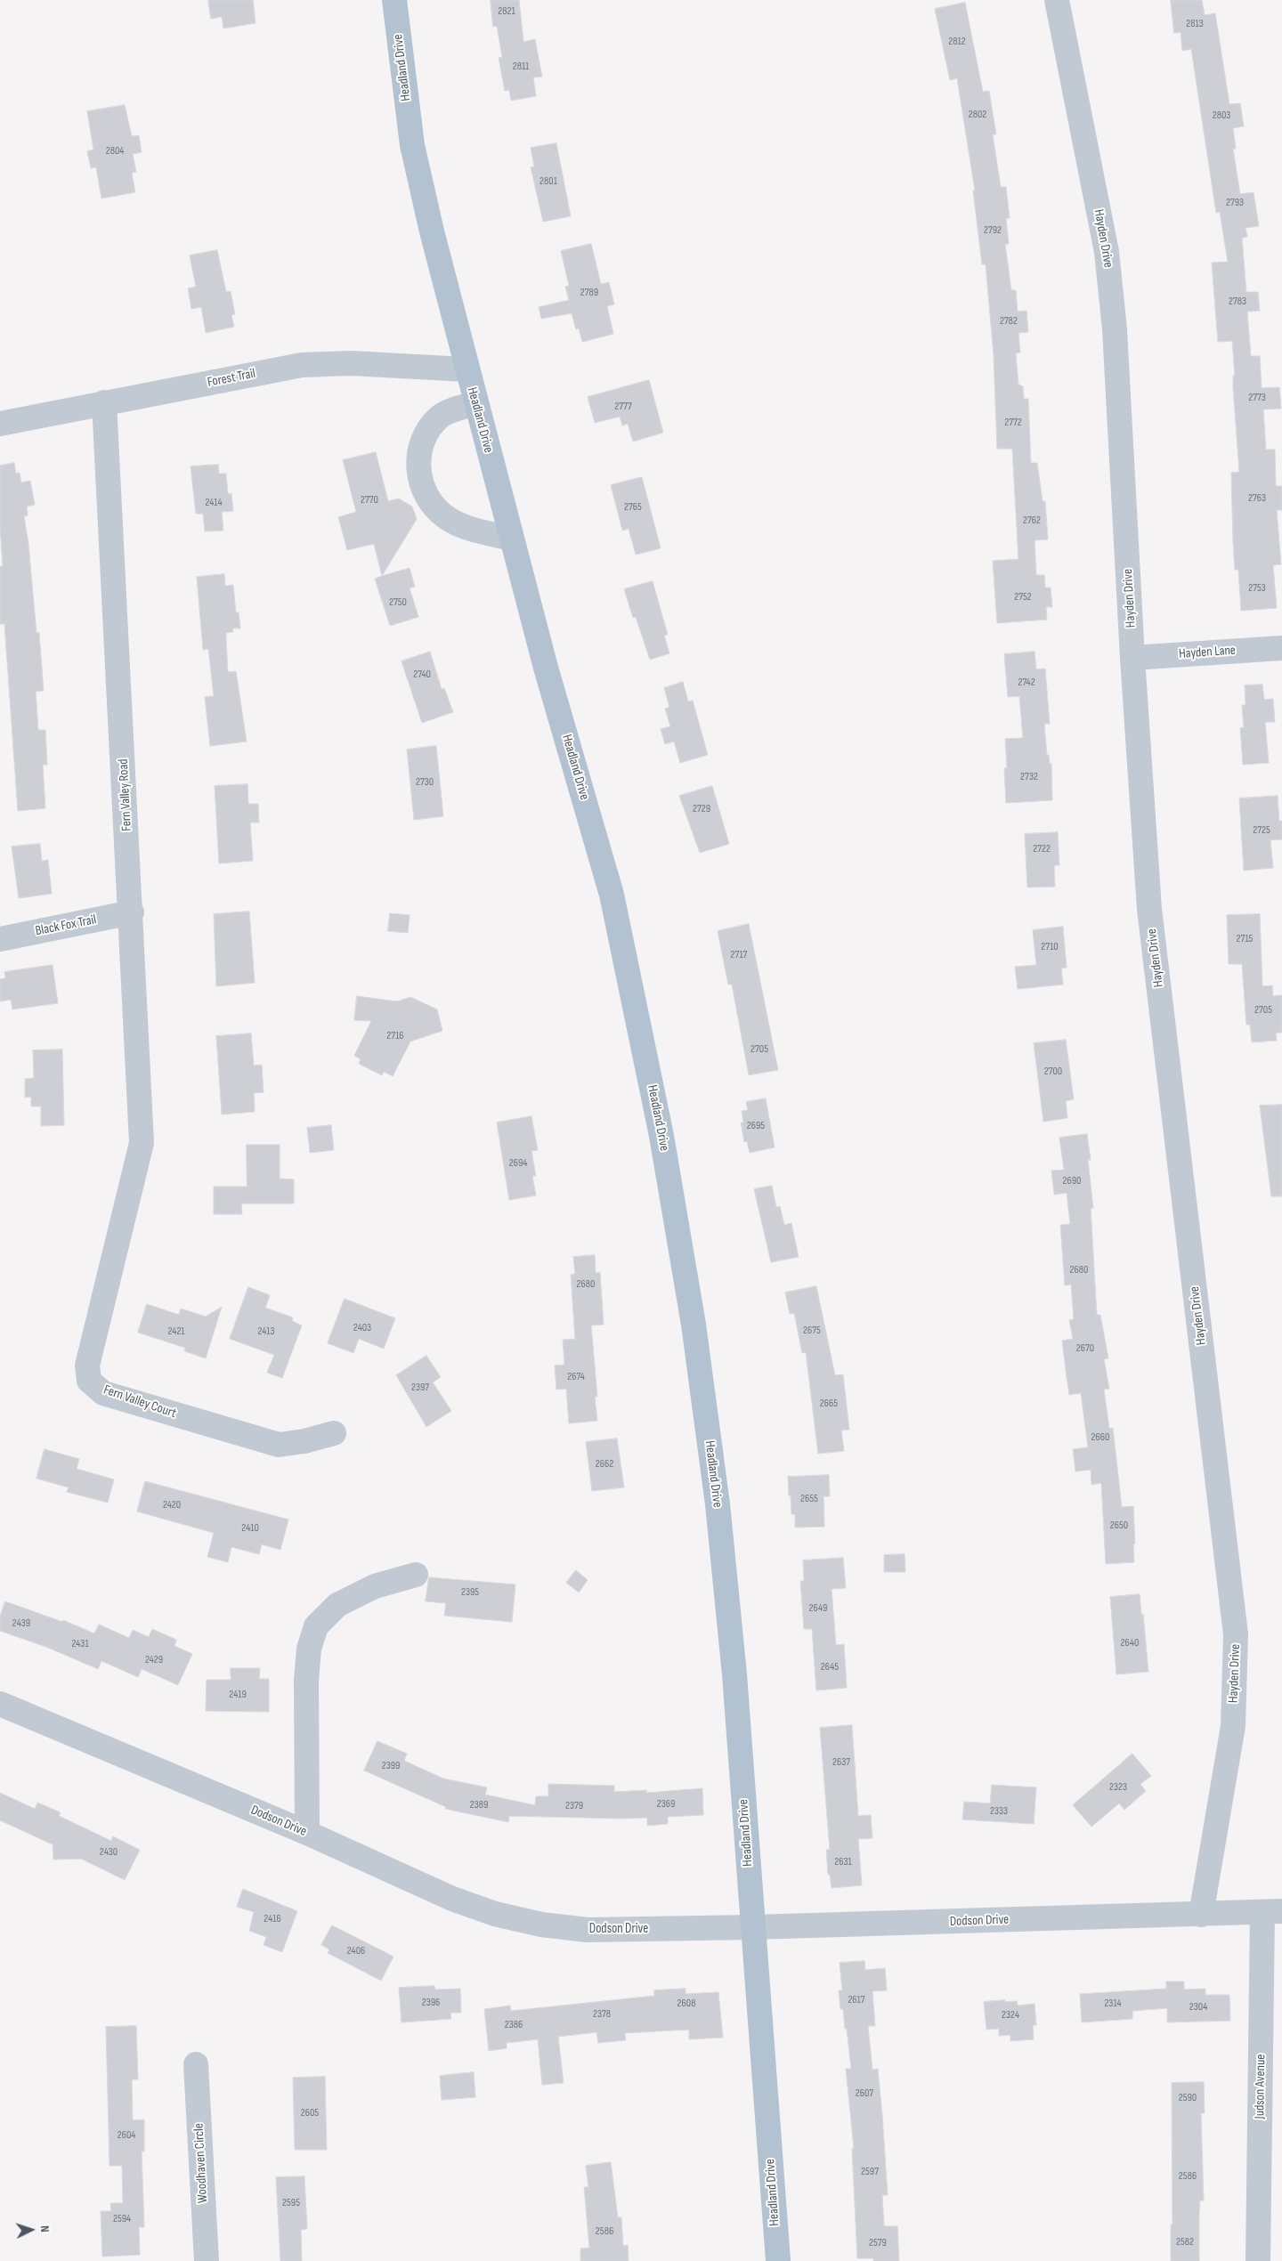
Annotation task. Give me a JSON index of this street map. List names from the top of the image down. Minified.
{"streets":{"main road":["Headland Drive"],"street":["Hayden Drive","Forest Trail","Hayden Lane","Fern Valley Road","Black Fox Trail","Fern Valley Court","Dodson Drive","Judson Avenue","Woodhaven Circle"]},"crossings":[["Headland Drive","Forest Trail"],["Headland Drive","Dodson Drive"],["Hayden Drive","Hayden Lane"],["Hayden Drive","Dodson Drive"],["Forest Trail","Fern Valley Road"],["Fern Valley Road","Black Fox Trail"],["Fern Valley Road","Fern Valley Court"],["Dodson Drive","Judson Avenue"]],"house_numbers":["2821","2813","2812","2811","2802","2803","2804","2801","2793","2792","2789","2783","2782","2773","2777","2772","2763","2770","2414","2765","2762","2753","2752","2750","2740","2742","2732","2730","2729","2725","2722","2715","2710","2717","2705","2716","2705","2700","2695","2694","2690","2680","2680","2403","2675","2421","2413","2670","2674","2397","2665","2660","2662","2655","2420","2650","2410","2395","2649","2439","2640","2431","2429","2645","2419","2637","2399","2323","2369","2389","2379","2333","2430","2631","2416","2406","2617","2396","2608","2314","2304","2378","2324","2386","2607","2590","2605","2604","2597","2586","2595","2594","2586","2582","2579"],"north":"right"}
